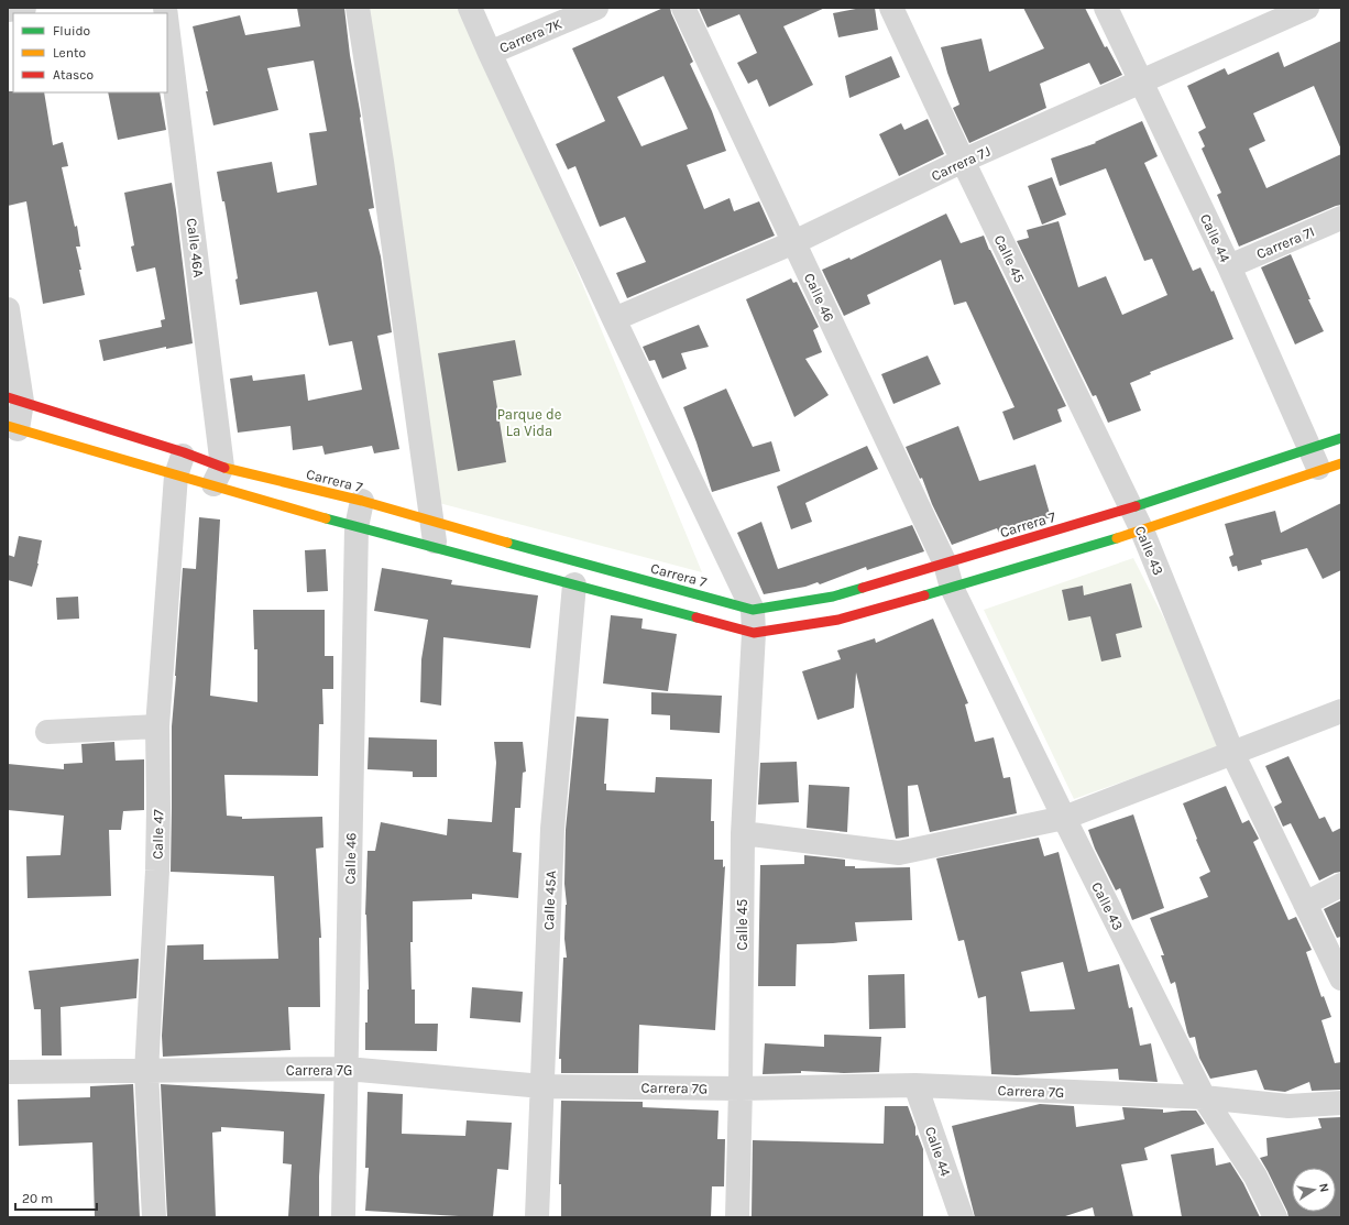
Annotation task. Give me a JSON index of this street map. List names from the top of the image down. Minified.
{"streets":{"street":["Carrera 7K","Carrera 7J","Calle 44","Carrera 7I","Calle 46A","Calle 45","Calle 46","Carrera 7","Calle 43","Calle 47","Calle 45A","Carrera 7G"]},"crossings":[["Carrera 7J","Calle 44"],["Carrera 7J","Calle 45"],["Carrera 7J","Calle 46"],["Calle 44","Carrera 7I"],["Calle 44","Carrera 7"],["Calle 44","Carrera 7G"],["Calle 46A","Carrera 7"],["Calle 45","Carrera 7"],["Calle 45","Calle 43"],["Calle 45","Carrera 7G"],["Calle 46","Carrera 7"],["Calle 46","Calle 43"],["Calle 46","Carrera 7G"],["Carrera 7","Calle 43"],["Carrera 7","Calle 47"],["Carrera 7","Calle 45A"],["Calle 43","Carrera 7G"],["Calle 47","Carrera 7G"],["Calle 45A","Carrera 7G"]],"parks":["Parque de La Vida"],"legend":["Fluido","Lento","Atasco"],"scale_bar":"20 m","north":"right"}
